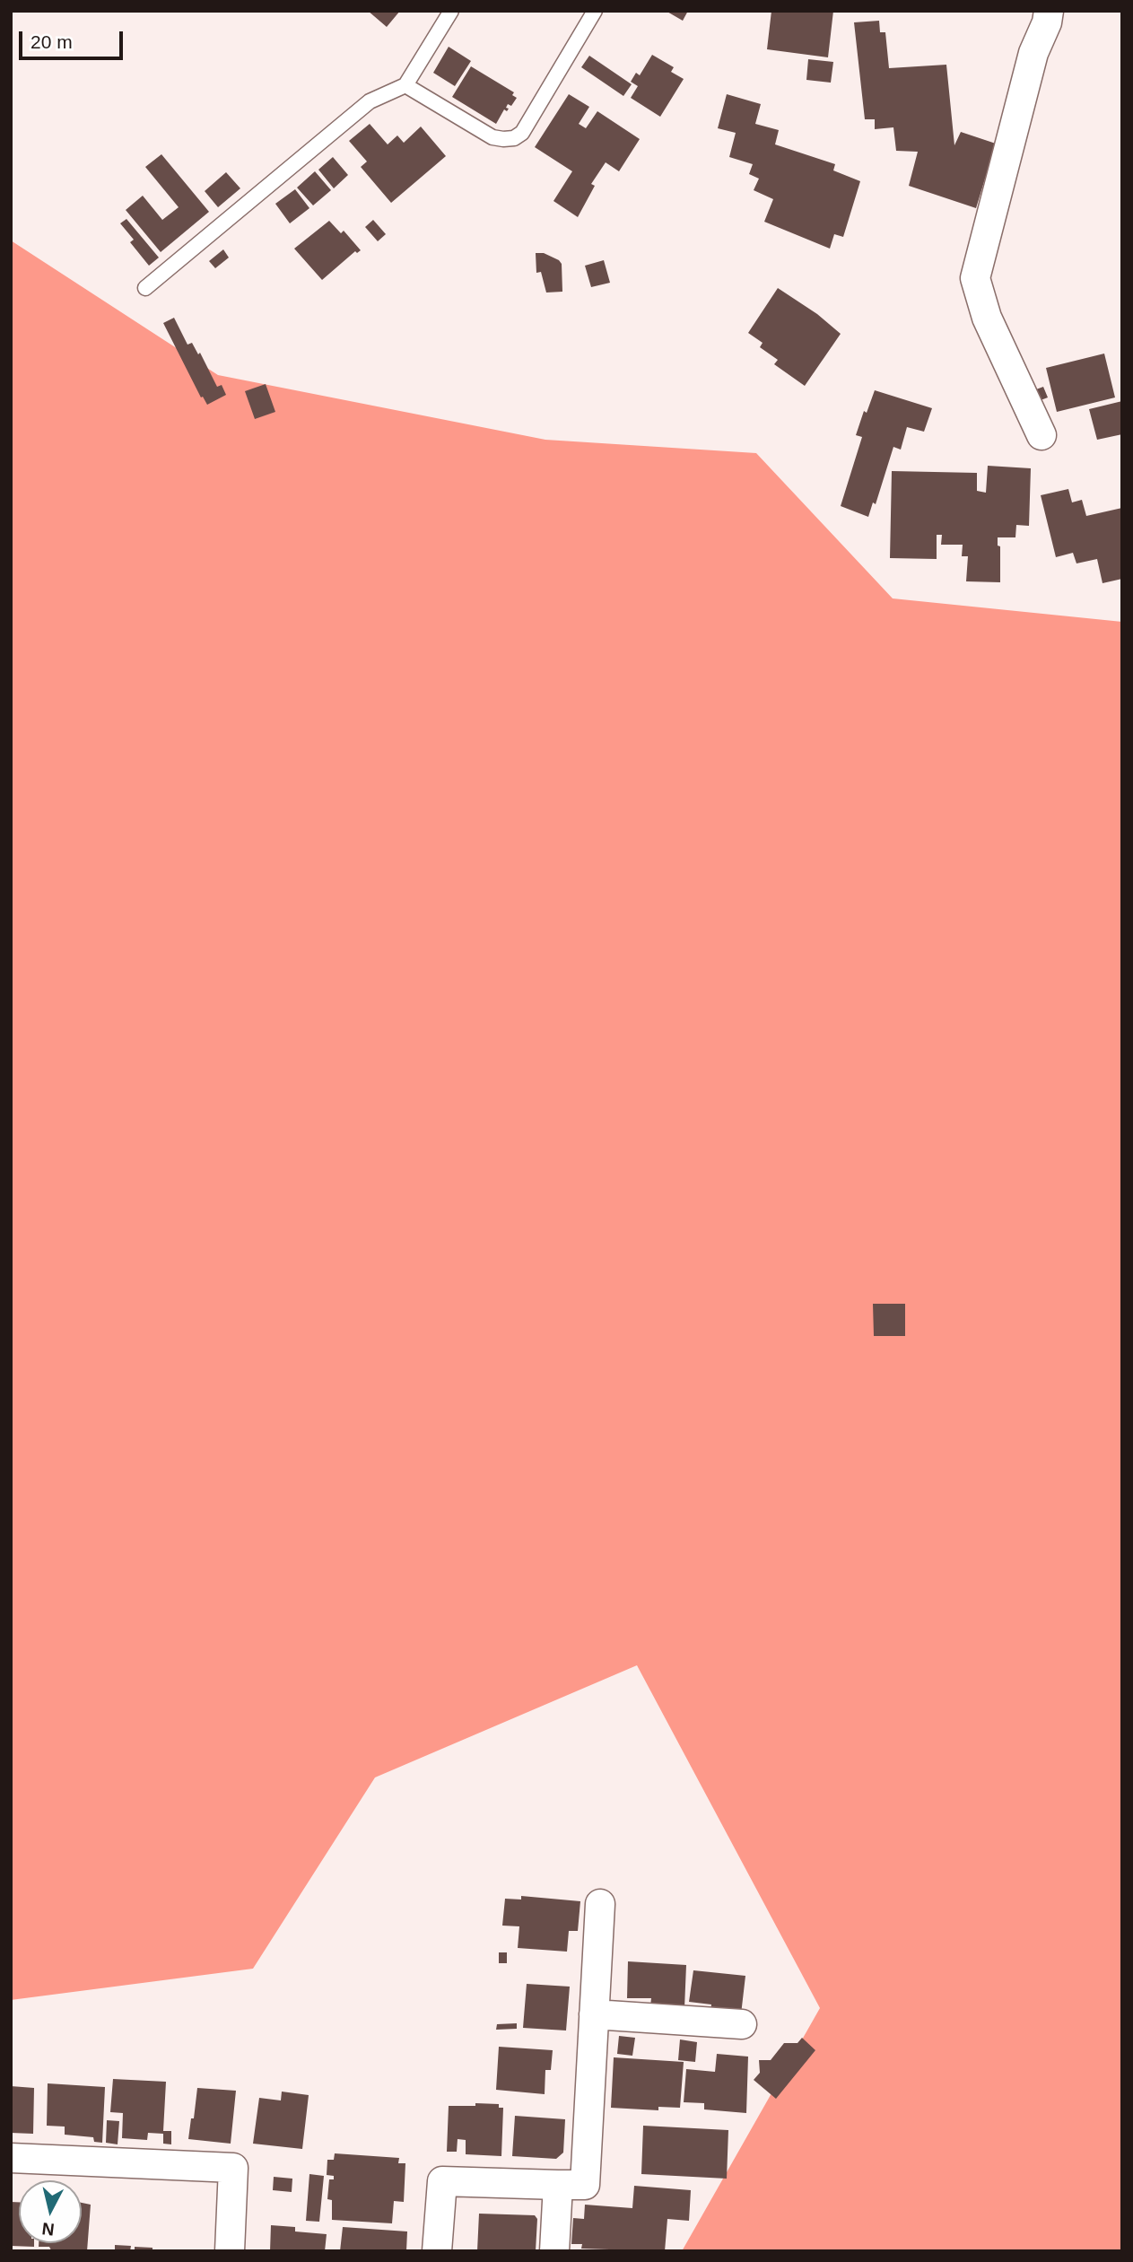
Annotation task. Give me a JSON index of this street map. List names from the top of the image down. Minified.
{"scale_bar":"20 m","north":"bottom"}
